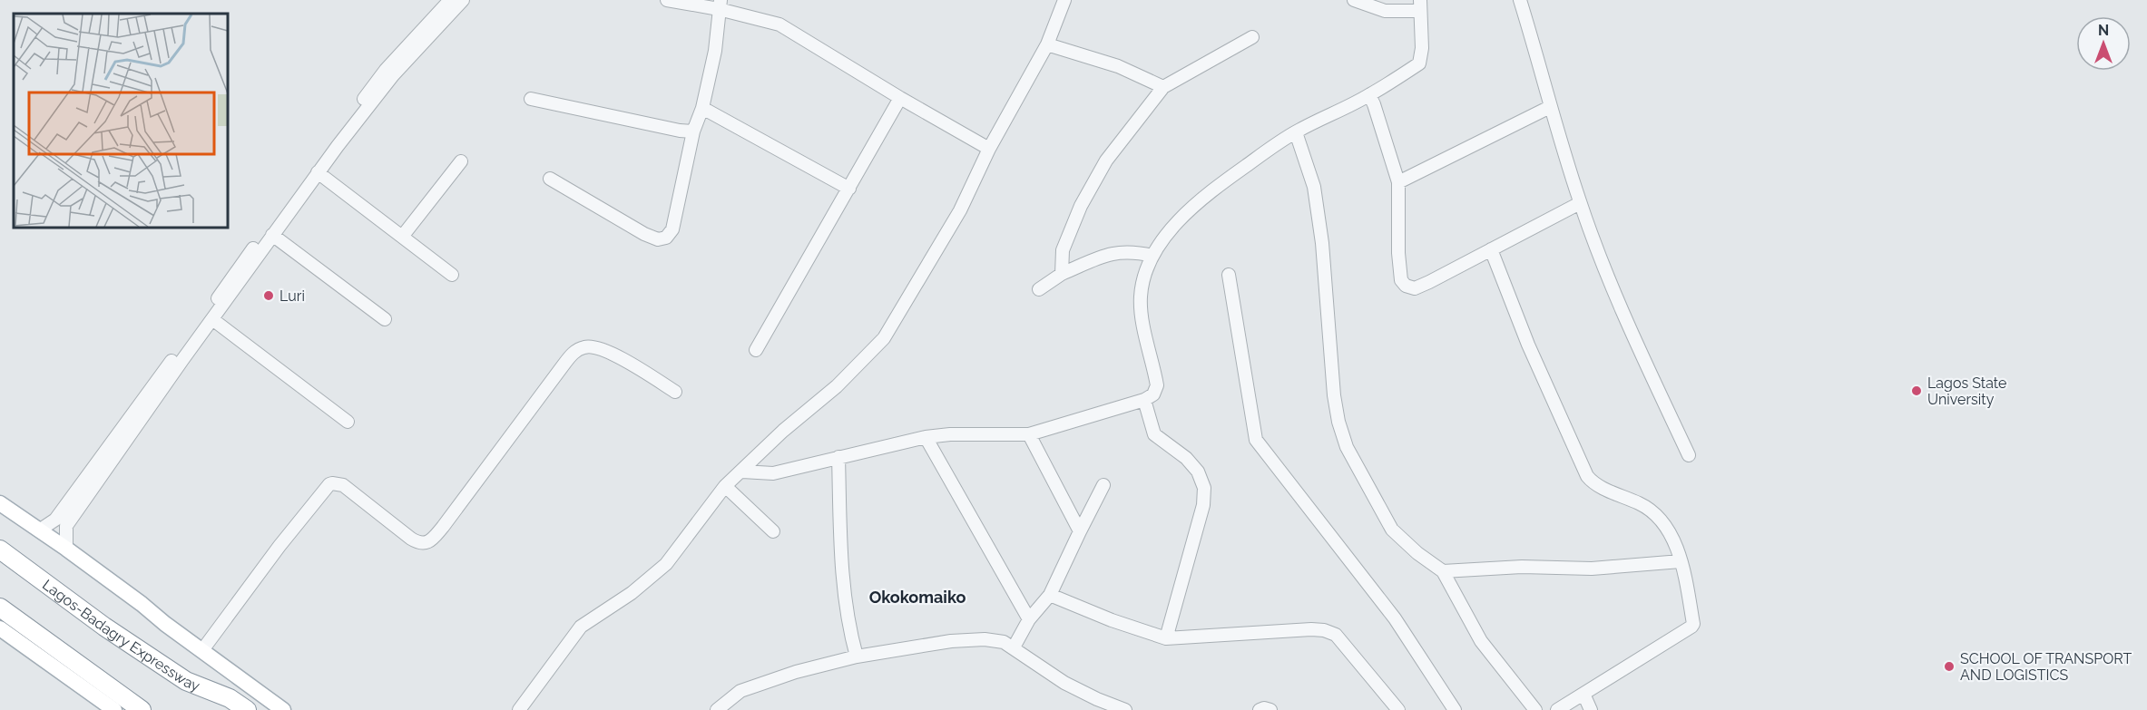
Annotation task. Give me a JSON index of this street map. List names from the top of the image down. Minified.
{"streets":{"highway":["Lagos-Badagry Expressway"]},"districts":["Okokomaiko"],"places":["Luri","Lagos State University","SCHOOL OF TRANSPORT AND LOGISTICS"],"north":"top"}
